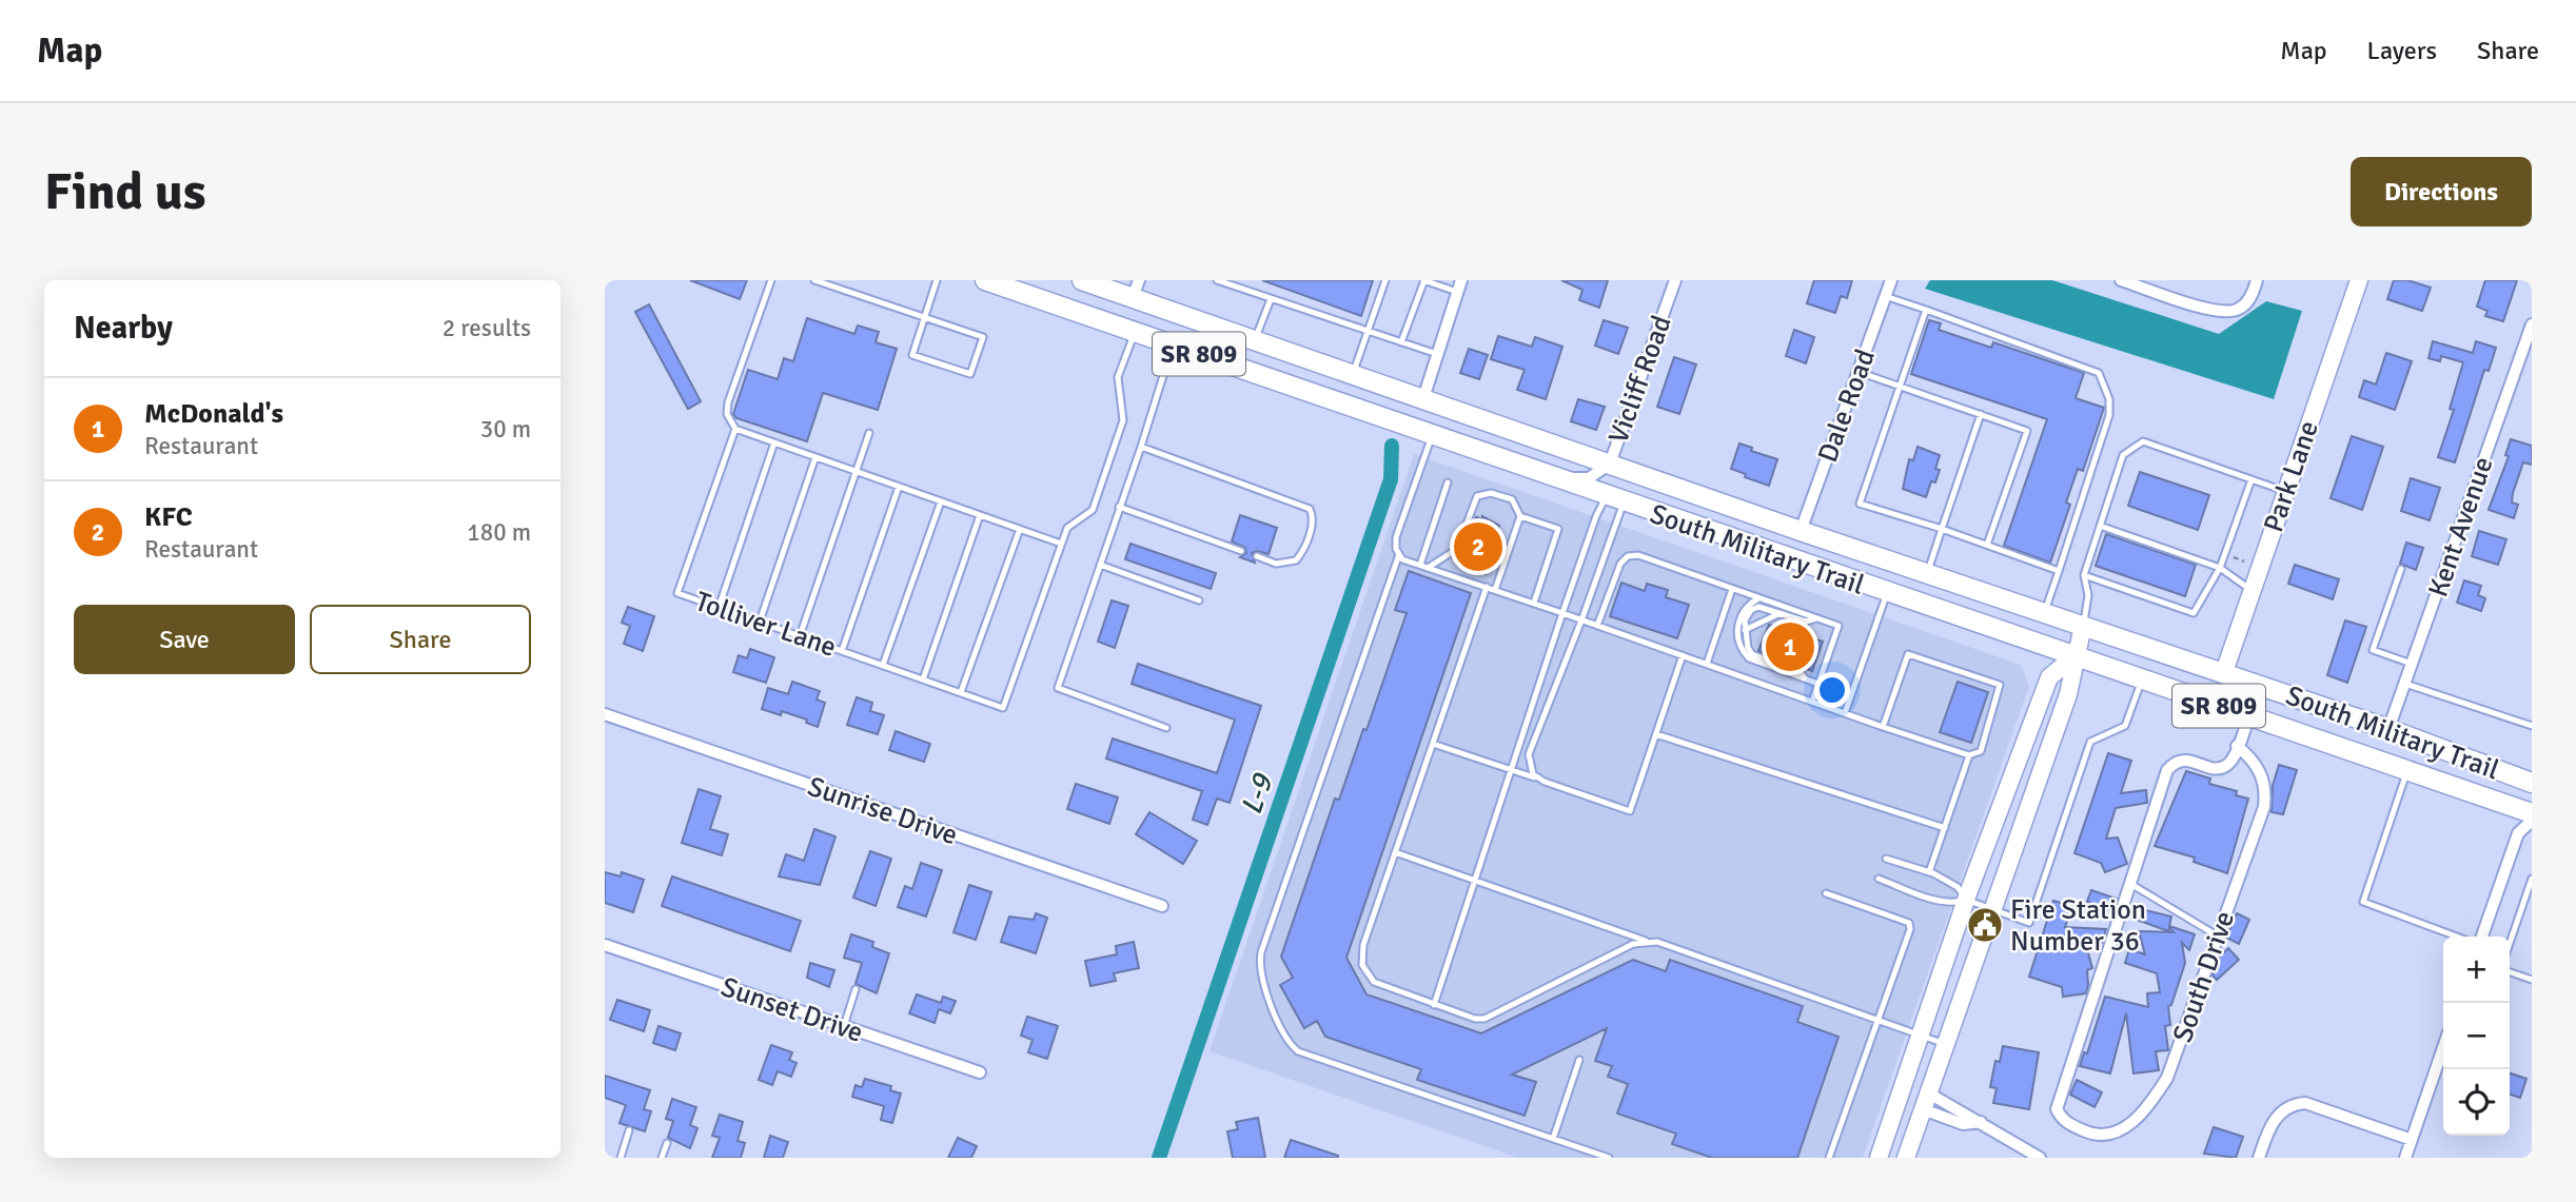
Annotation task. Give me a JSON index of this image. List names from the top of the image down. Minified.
{"streets":{"main road":["SR 809","South Military Trail"],"street":["Vicliff Road","Dale Road","Park Lane","Kent Avenue","Sunrise Drive","South Drive","Sunset Drive"],"lane":["Tolliver Lane"]},"crossings":[["Vicliff Road","South Military Trail"],["Dale Road","South Military Trail"],["Park Lane","South Military Trail"],["Kent Avenue","South Military Trail"]],"water":["L-9"],"places":{"public building":["Fire Station Number 36"]},"page":{"header":"Map","nav":["Map","Layers","Share"],"buttons":["Directions",["Save","Share"]],"title":"Find us","heading":["Nearby","2 results"],"list":[{"mark":"1","name":"McDonald's","note":"Restaurant","value":"30 m"},{"mark":"2","name":"KFC","note":"Restaurant","value":"180 m"}],"pins":["2","1"],"map_buttons":["+","−"]}}
